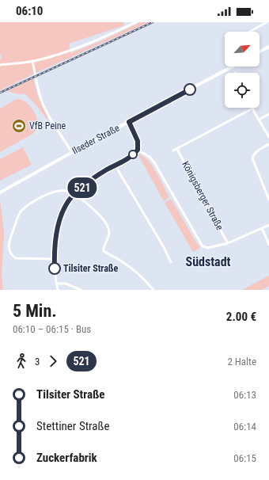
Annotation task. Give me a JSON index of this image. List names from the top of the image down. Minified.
{"streets":{"street":["Ilseder Straße","Königsberger Straße"]},"districts":["Südstadt"],"places":{"sports":["VfB Peine"],"other":["Tilsiter Straße"]},"lines":["bus line 521"],"north":"top right","page":{"status":"06:10","on_map":"521","heading":["5 Min.","06:10 – 06:15 · Bus","2.00 €"],"legs":["3","521","2 Halte"],"list":[{"name":"Tilsiter Straße","value":"06:13"},{"name":"Stettiner Straße","value":"06:14"},{"name":"Zuckerfabrik","value":"06:15"}]}}
